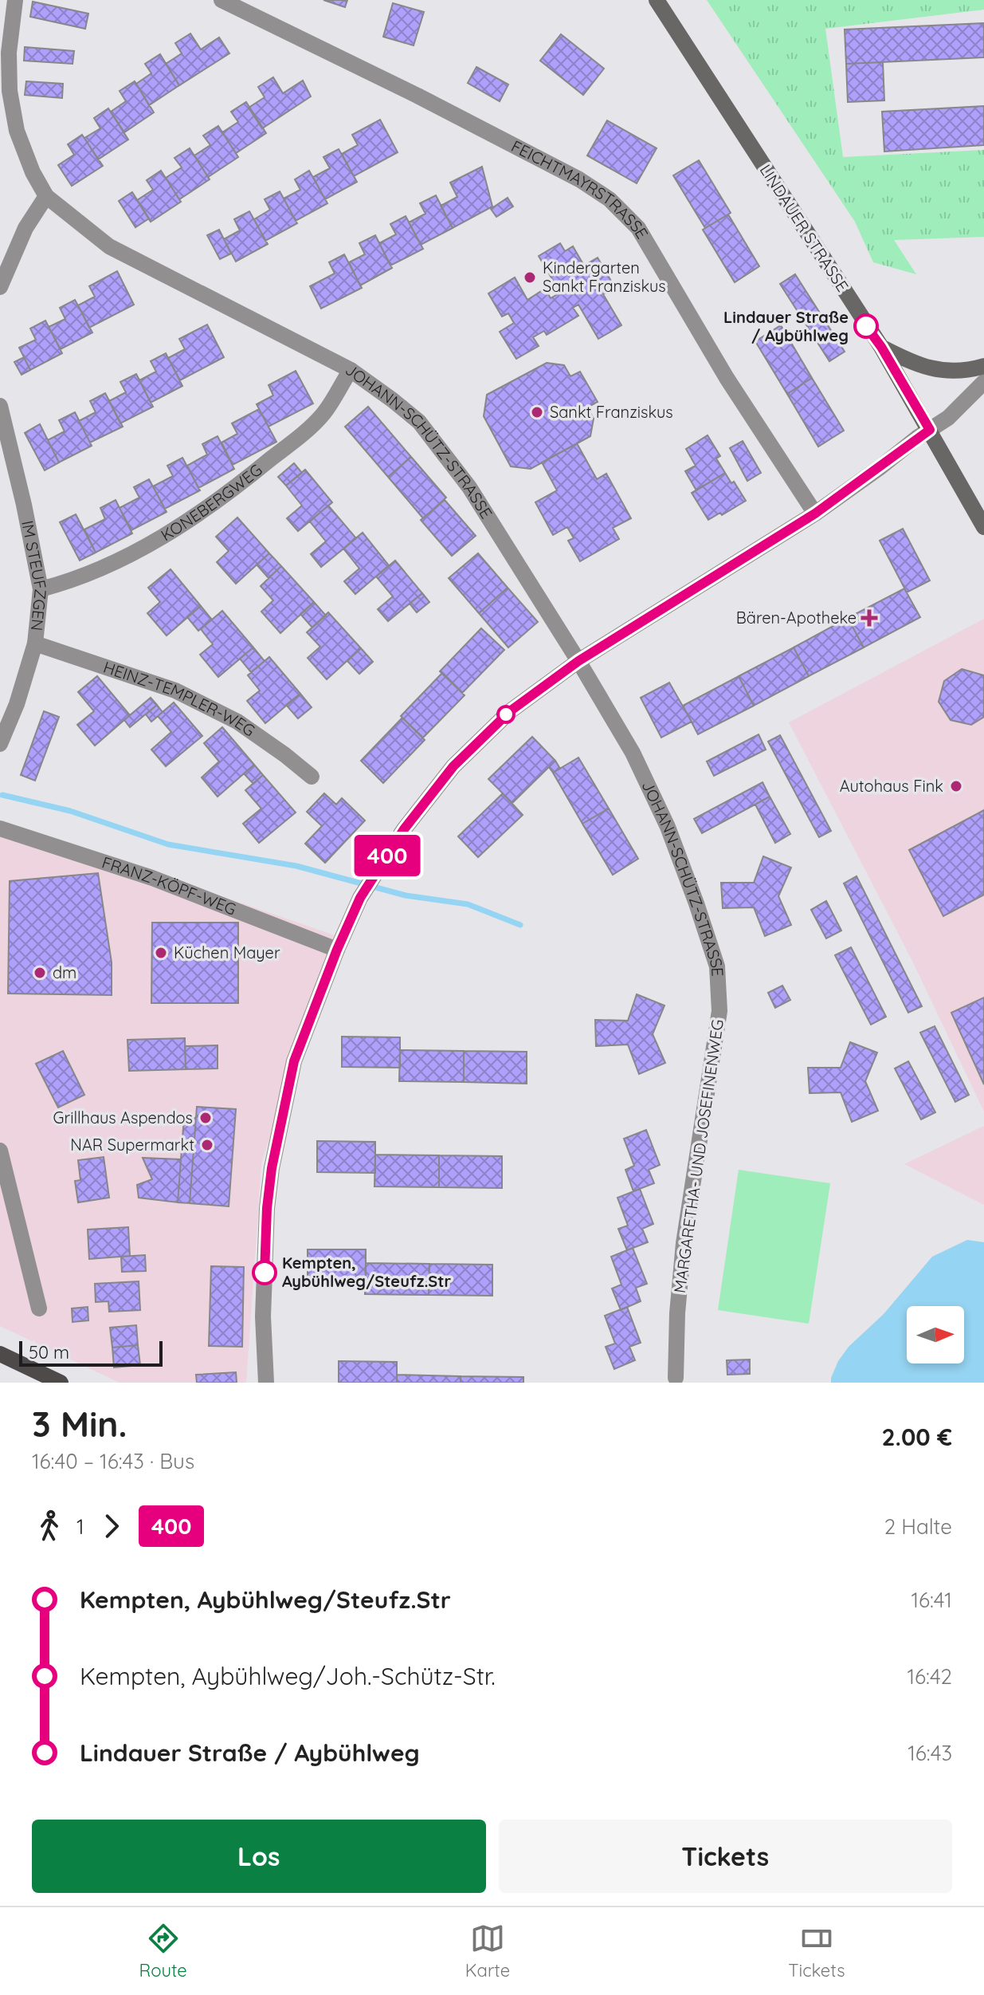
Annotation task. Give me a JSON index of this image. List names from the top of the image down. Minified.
{"streets":{"main road":["LINDAUER STRASSE"],"street":["FEICHTMAYRSTRASSE","JOHANN-SCHÜTZ-STRASSE","KONEBERGWEG","IM STEUFZGEN","HEINZ-TEMPLER-WEG","FRANZ-KÖPF-WEG","MARGARETHA- UND JOSEFINENWEG"]},"crossings":[["JOHANN-SCHÜTZ-STRASSE","KONEBERGWEG"],["JOHANN-SCHÜTZ-STRASSE","MARGARETHA- UND JOSEFINENWEG"],["KONEBERGWEG","IM STEUFZGEN"],["IM STEUFZGEN","HEINZ-TEMPLER-WEG"]],"places":{"other":["Kindergarten Sankt Franziskus","Lindauer Straße / Aybühlweg","Sankt Franziskus","Autohaus Fink","Küchen Mayer","dm","Grillhaus Aspendos","NAR Supermarkt","Kempten, Aybühlweg/Steufz.Str"],"health":["Bären-Apotheke"]},"lines":["bus line 400"],"scale_bar":"50 m","north":"right","page":{"on_map":"400","scale":"50 m","heading":["3 Min.","16:40 – 16:43 · Bus","2.00 €"],"legs":["1","400","2 Halte"],"list":[{"name":"Kempten, Aybühlweg/Steufz.Str","value":"16:41"},{"name":"Kempten, Aybühlweg/Joh.-Schütz-Str.","value":"16:42"},{"name":"Lindauer Straße / Aybühlweg","value":"16:43"}],"buttons":["Los","Tickets"],"tabs":["Route","Karte","Tickets"]}}
